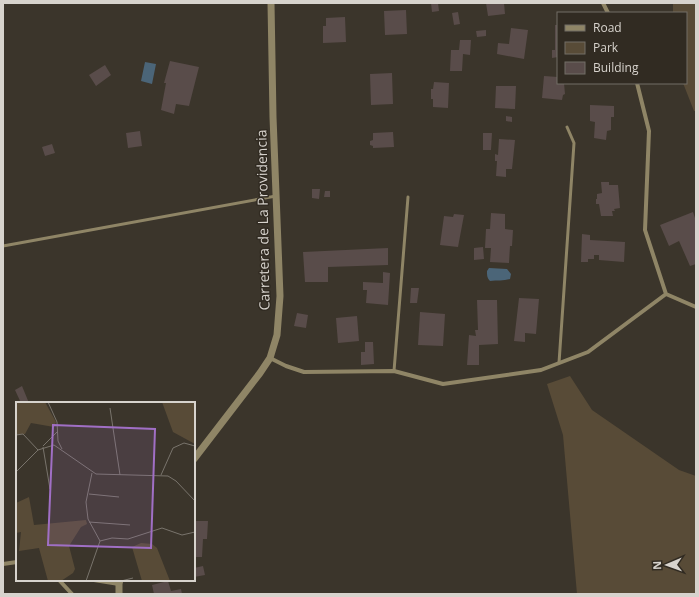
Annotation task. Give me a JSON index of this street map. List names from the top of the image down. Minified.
{"streets":{"street":["Carretera de La Providencia"]},"legend":["Road","Park","Building"],"north":"left"}
